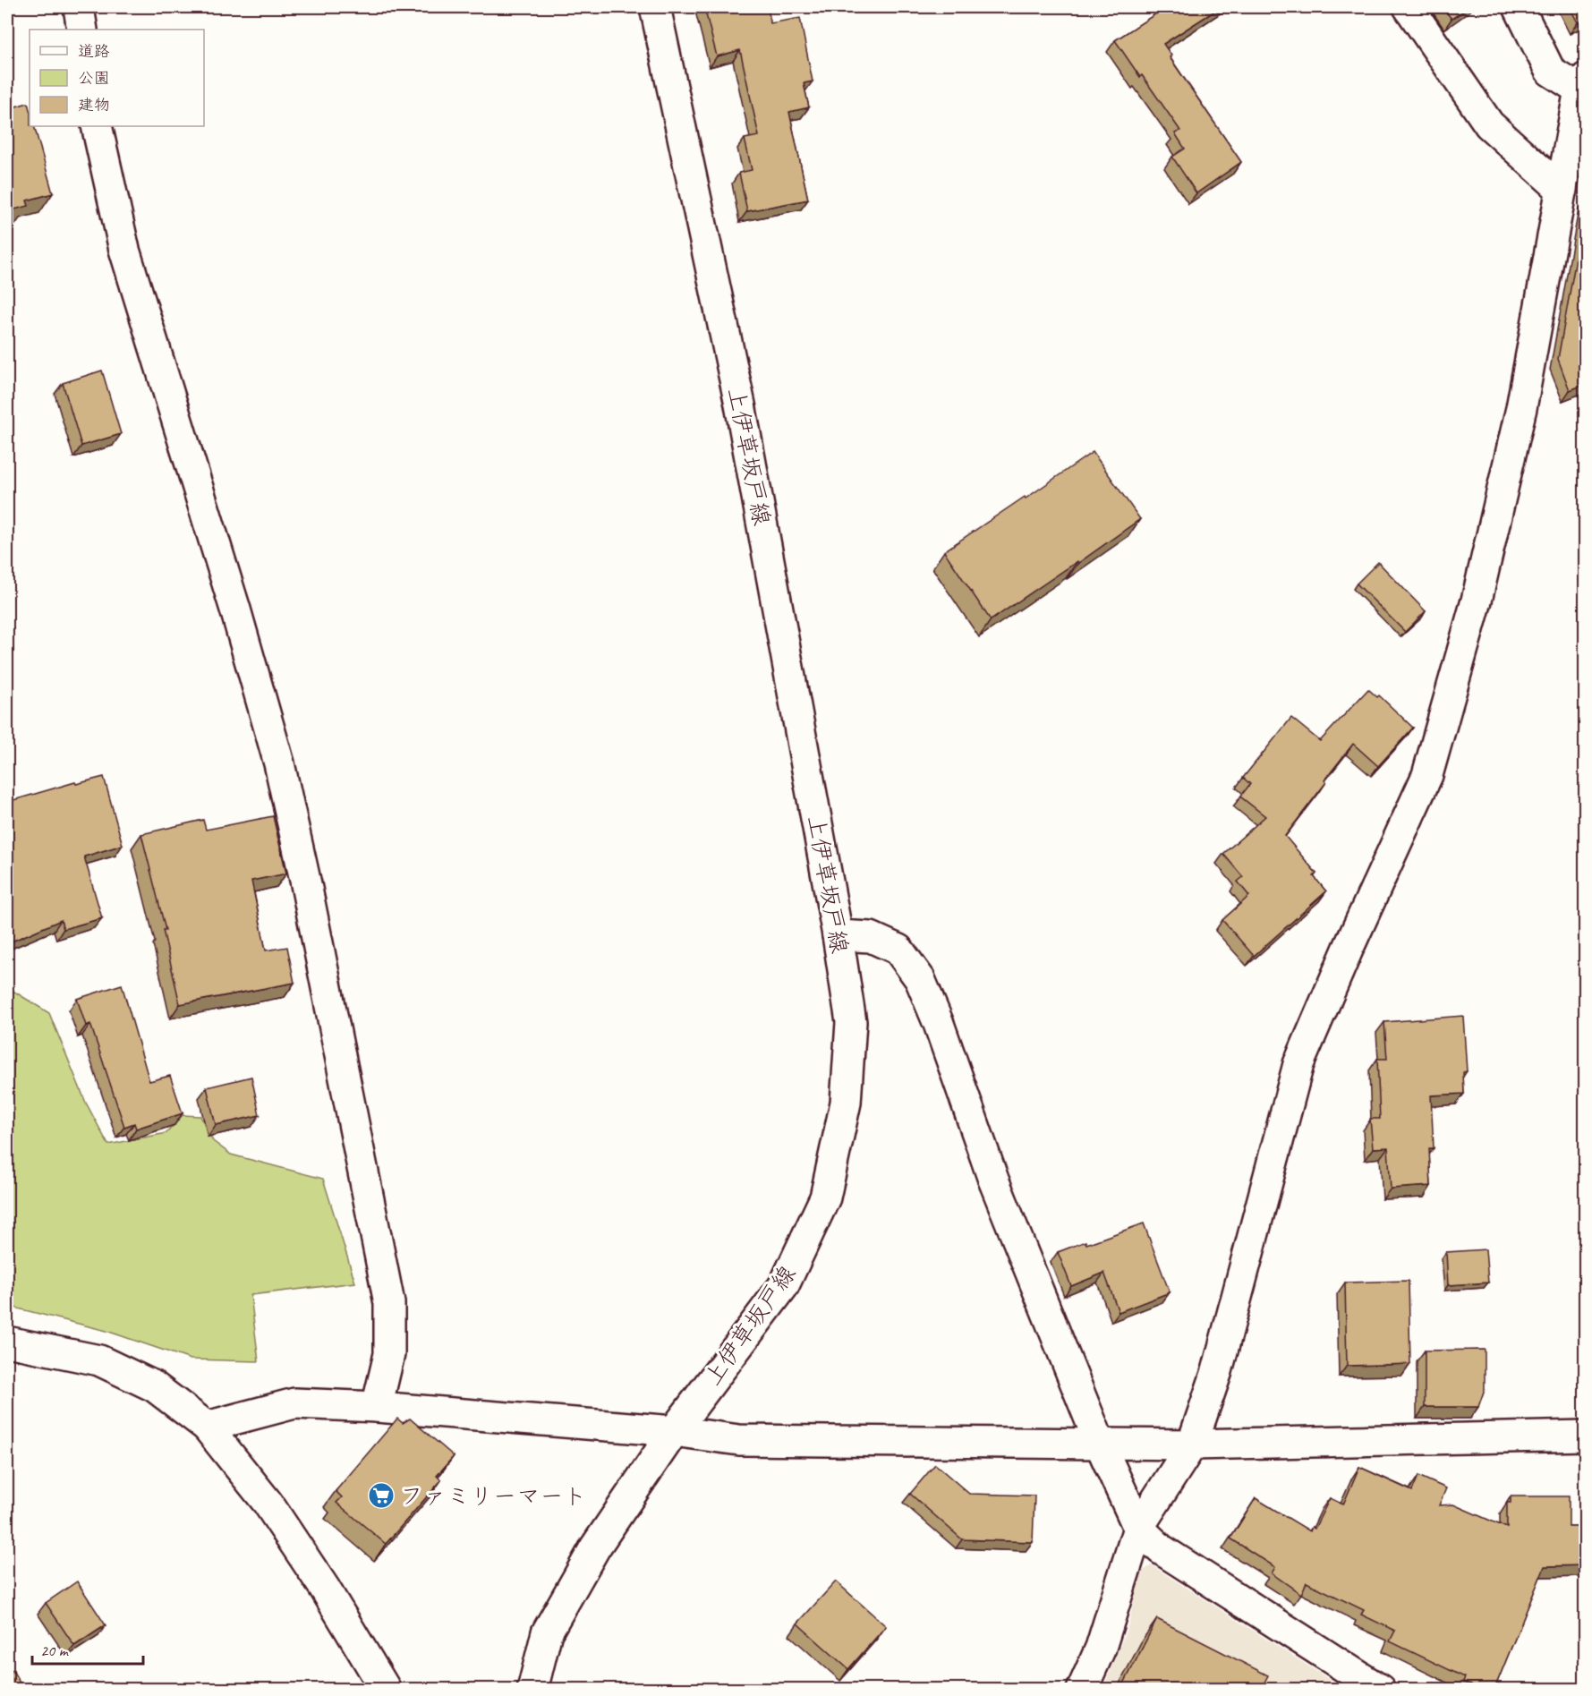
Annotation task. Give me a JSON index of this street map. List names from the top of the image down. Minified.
{"streets":{"street":["上伊草坂戸線"]},"places":{"supermarket":["ファミリーマート"]},"legend":["道路","公園","建物"],"scale_bar":"20 m"}
